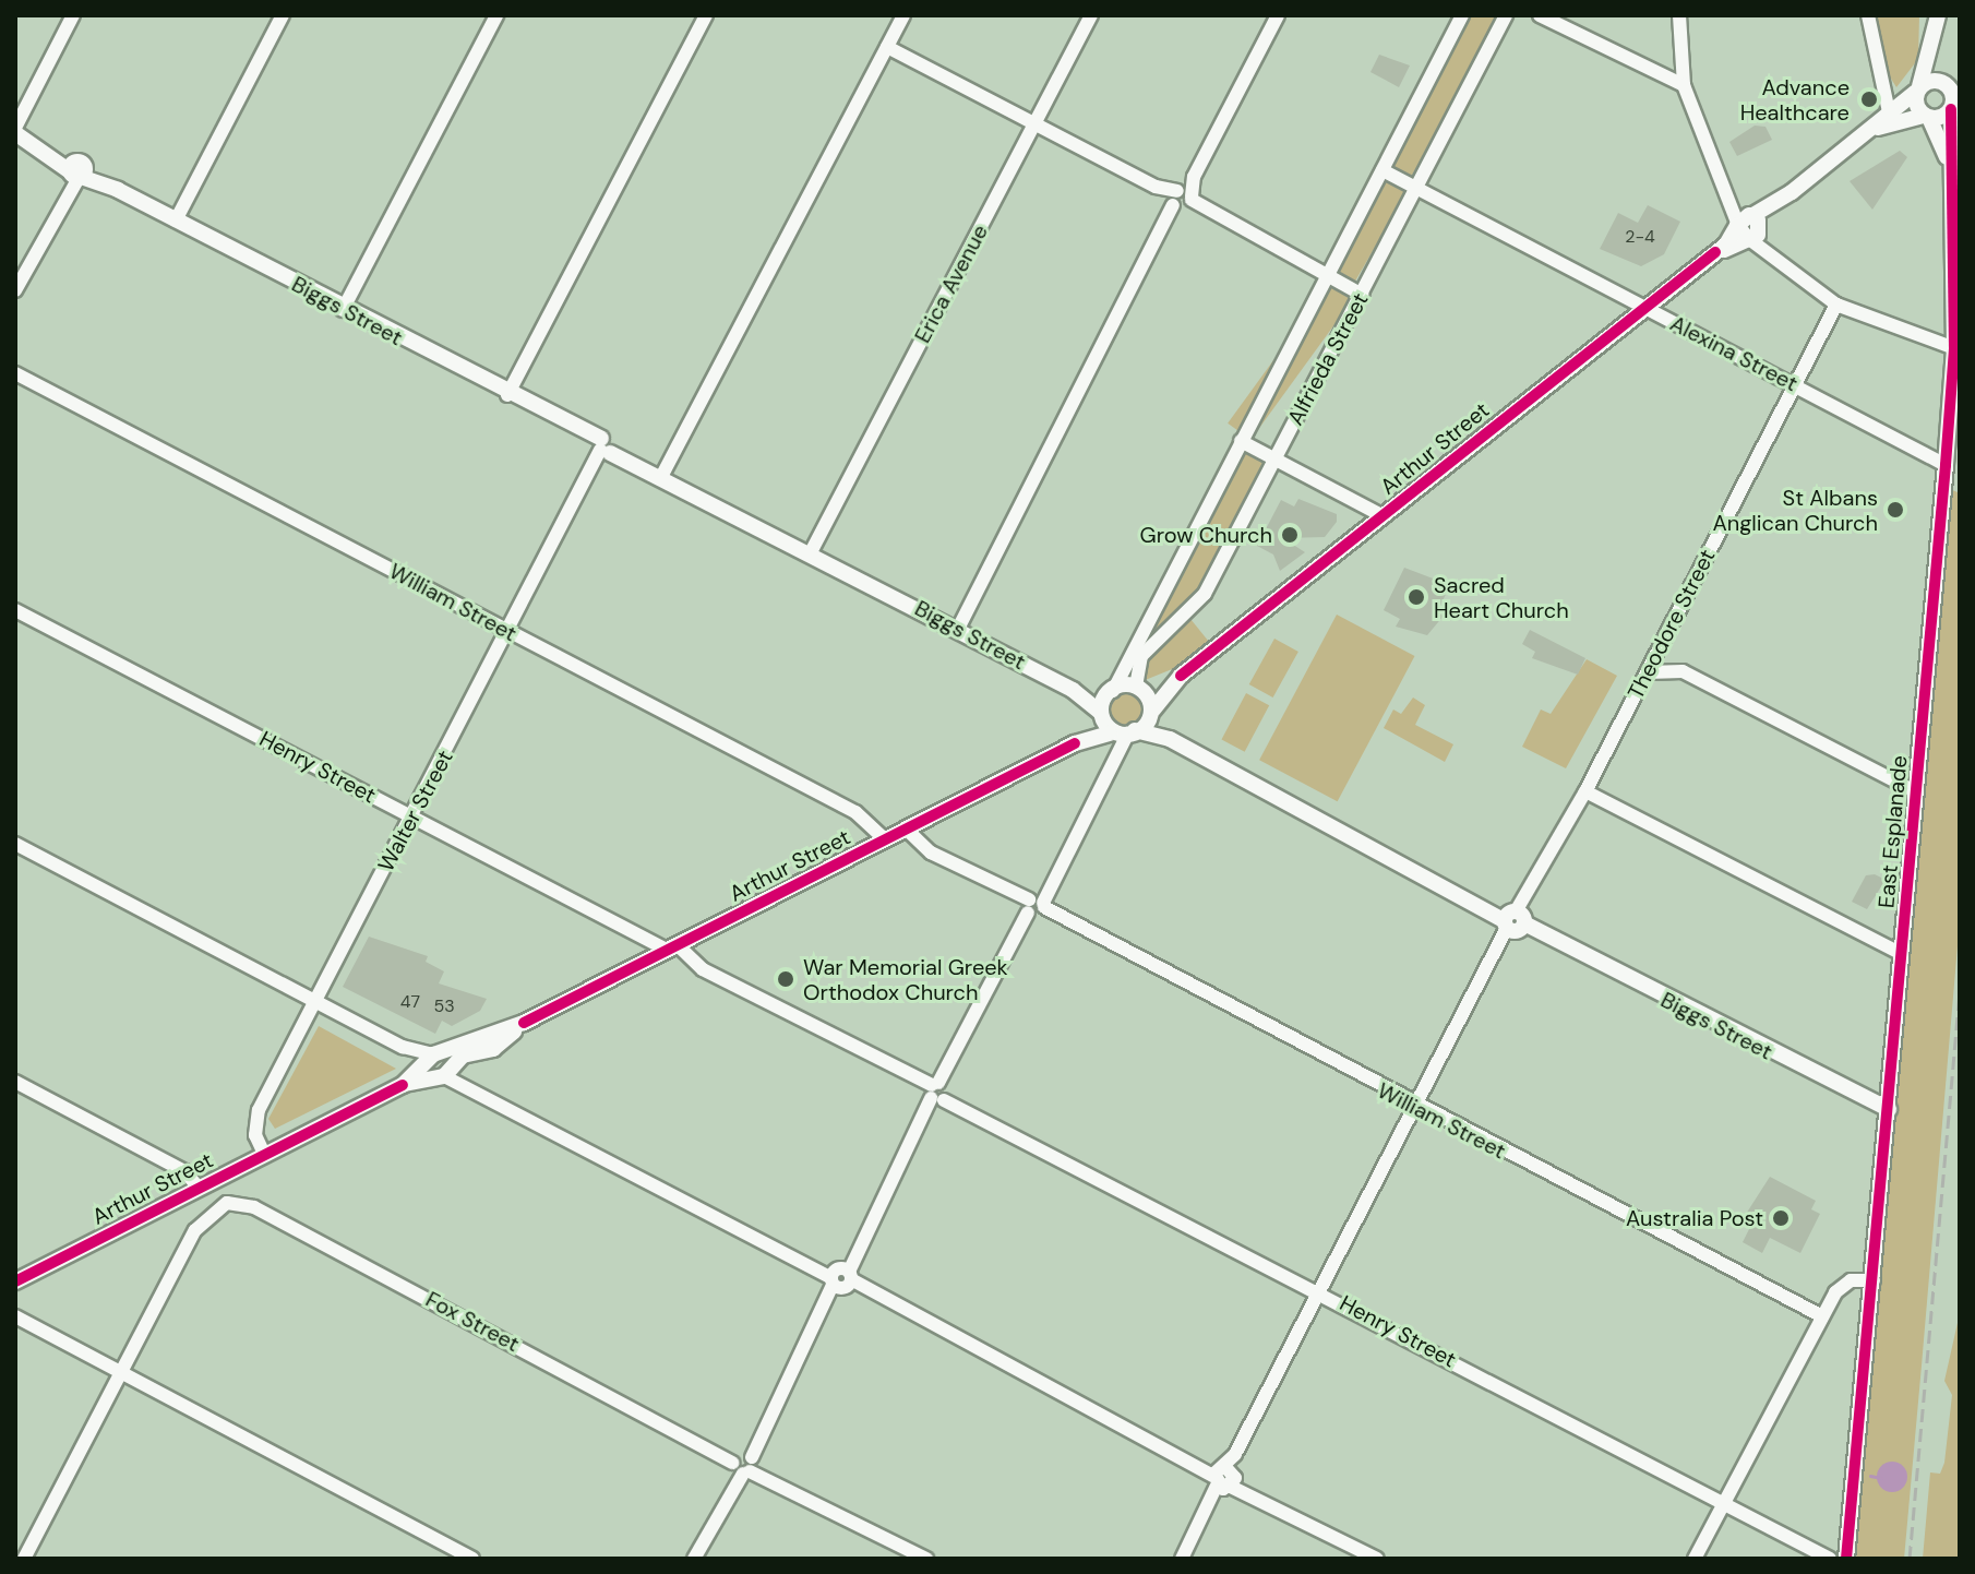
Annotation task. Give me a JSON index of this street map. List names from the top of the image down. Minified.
{"streets":{"street":["Erica Avenue","Biggs Street","Alexina Street","Alfrieda Street","Arthur Street","William Street","Theodore Street","Henry Street","Walter Street","East Esplanade","Fox Street"]},"crossings":[["Erica Avenue","Biggs Street"],["Biggs Street","Alfrieda Street"],["Biggs Street","Arthur Street"],["Biggs Street","Theodore Street"],["Biggs Street","Walter Street"],["Biggs Street","East Esplanade"],["Alexina Street","Alfrieda Street"],["Alexina Street","Arthur Street"],["Alexina Street","Theodore Street"],["Alexina Street","East Esplanade"],["Alfrieda Street","Arthur Street"],["Arthur Street","William Street"],["Arthur Street","Henry Street"],["Arthur Street","Walter Street"],["William Street","Theodore Street"],["William Street","Walter Street"],["Theodore Street","Henry Street"],["Henry Street","Walter Street"]],"places":["Advance Healthcare","St Albans Anglican Church","Grow Church","Sacred Heart Church","War Memorial Greek Orthodox Church","Australia Post"],"house_numbers":["2-4","47","53"]}
